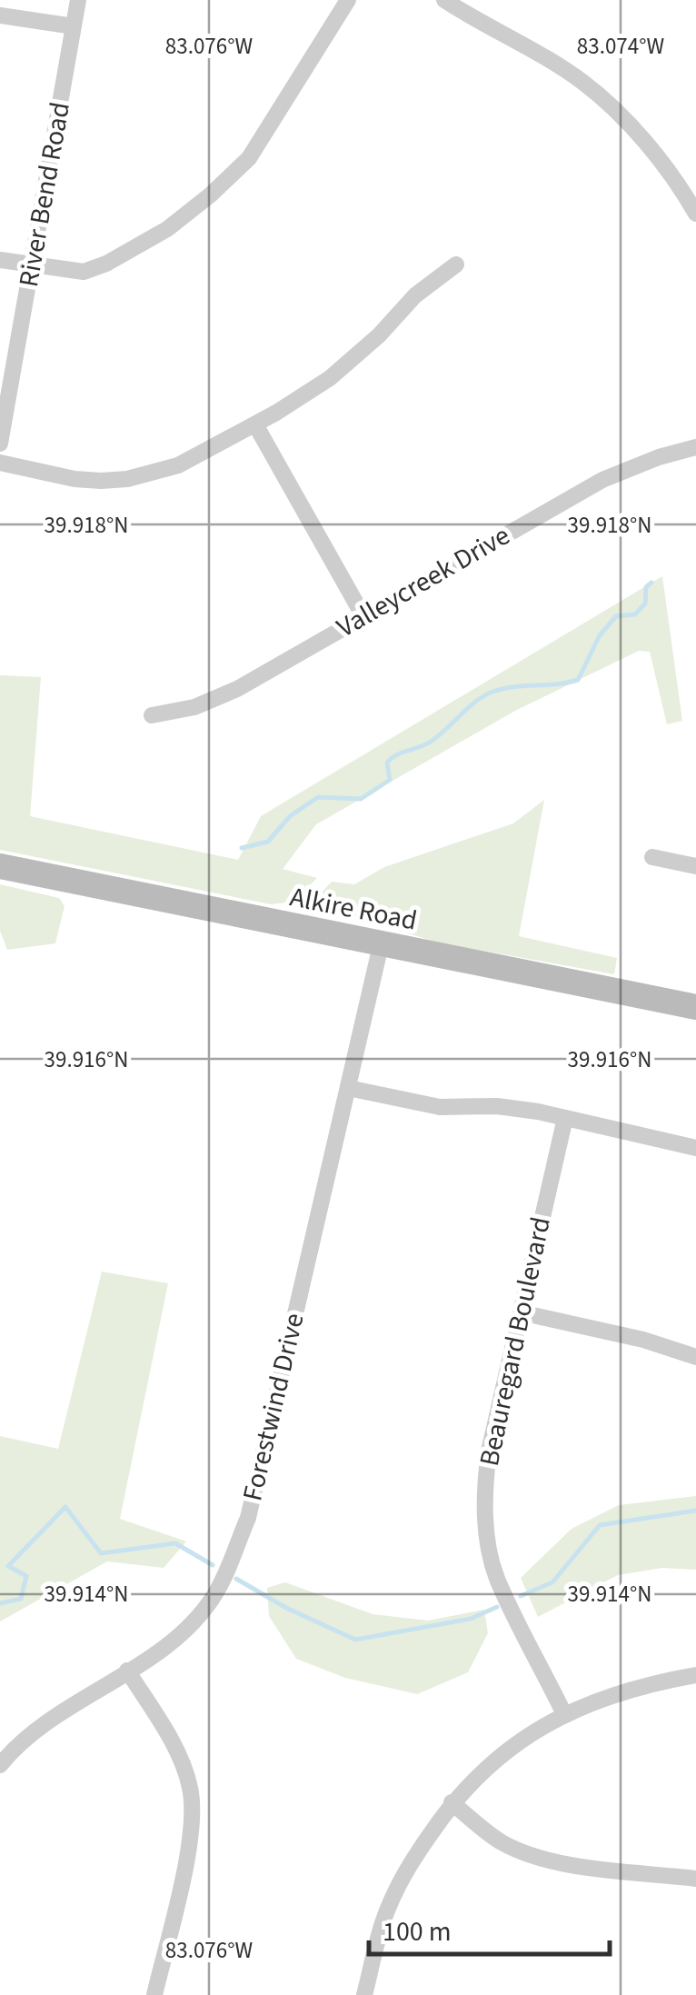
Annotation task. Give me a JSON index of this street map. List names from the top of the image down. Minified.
{"streets":{"main road":["Alkire Road"],"street":["River Bend Road","Valleycreek Drive","Beauregard Boulevard","Forestwind Drive"]},"crossings":[["Alkire Road","Forestwind Drive"]],"scale_bar":"100 m","coordinates":["83.076°W","83.074°W","39.918°N","39.916°N","39.914°N"]}
